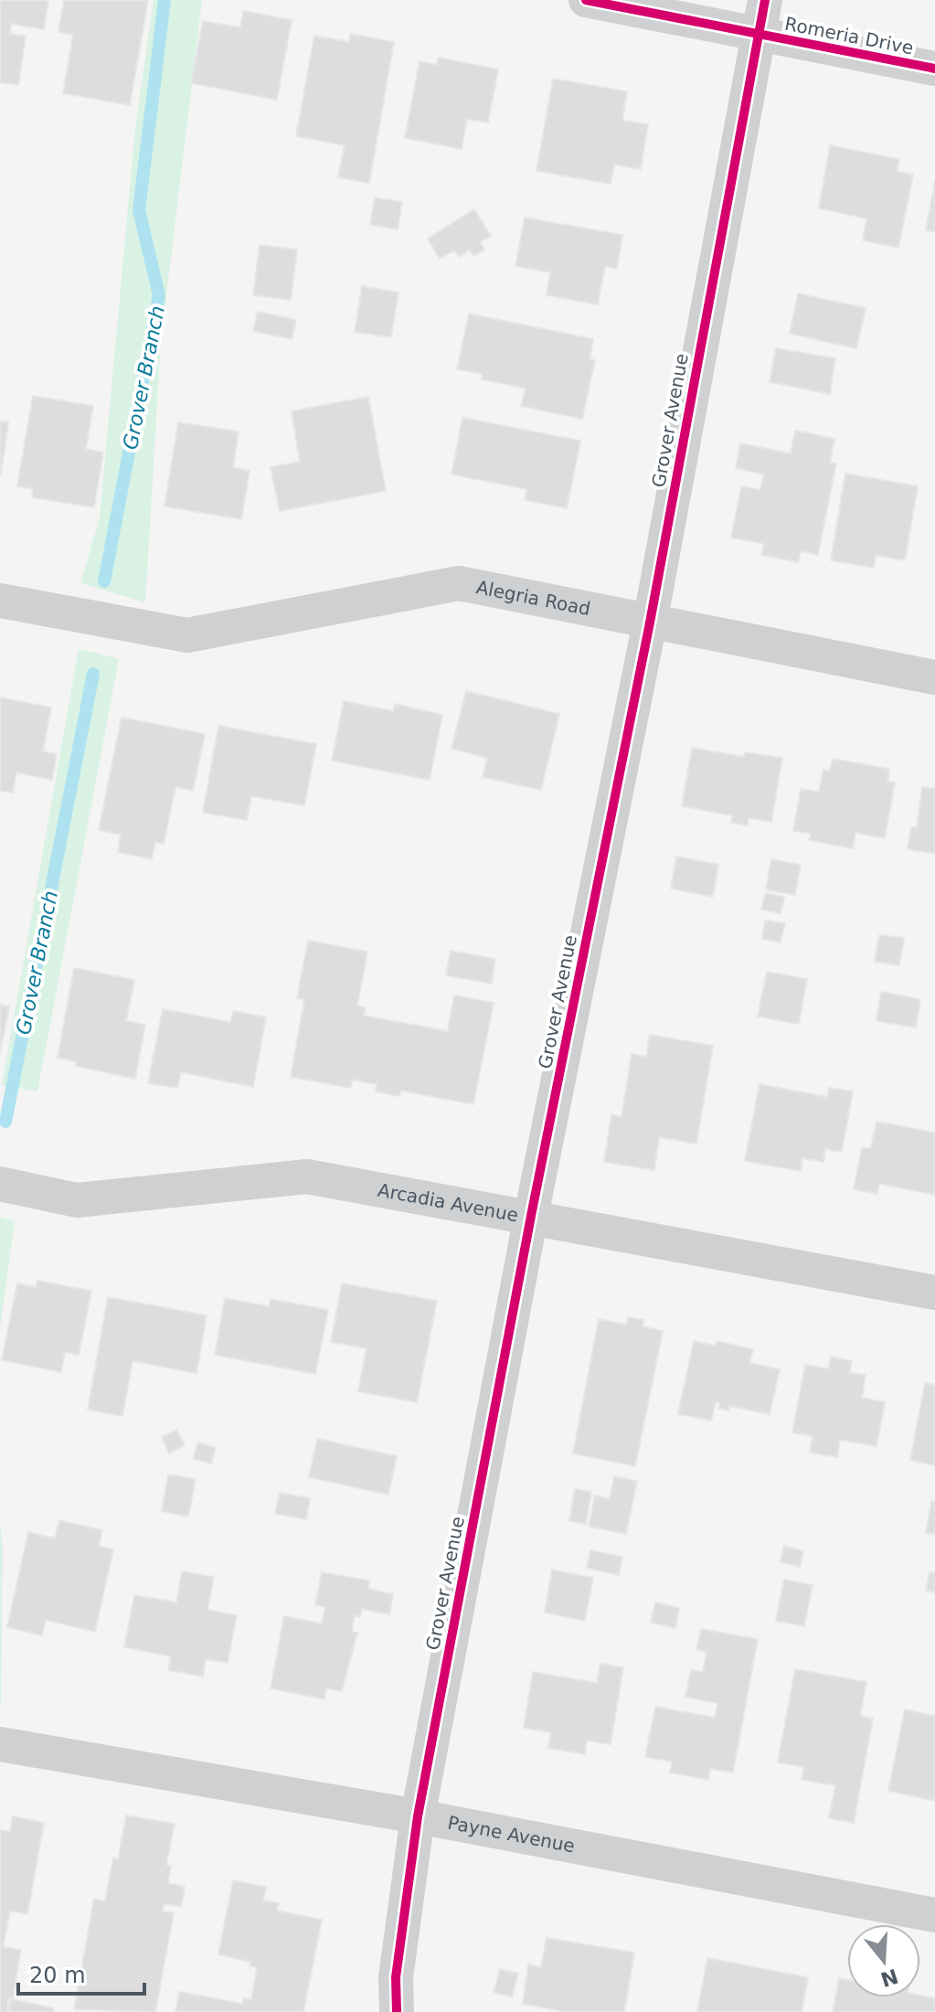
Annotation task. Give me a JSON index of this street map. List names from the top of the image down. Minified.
{"streets":{"street":["Romeria Drive","Grover Avenue","Alegria Road","Arcadia Avenue","Payne Avenue"]},"crossings":[["Romeria Drive","Grover Avenue"],["Grover Avenue","Alegria Road"],["Grover Avenue","Arcadia Avenue"],["Grover Avenue","Payne Avenue"]],"water":["Grover Branch"],"scale_bar":"20 m","north":"bottom"}
